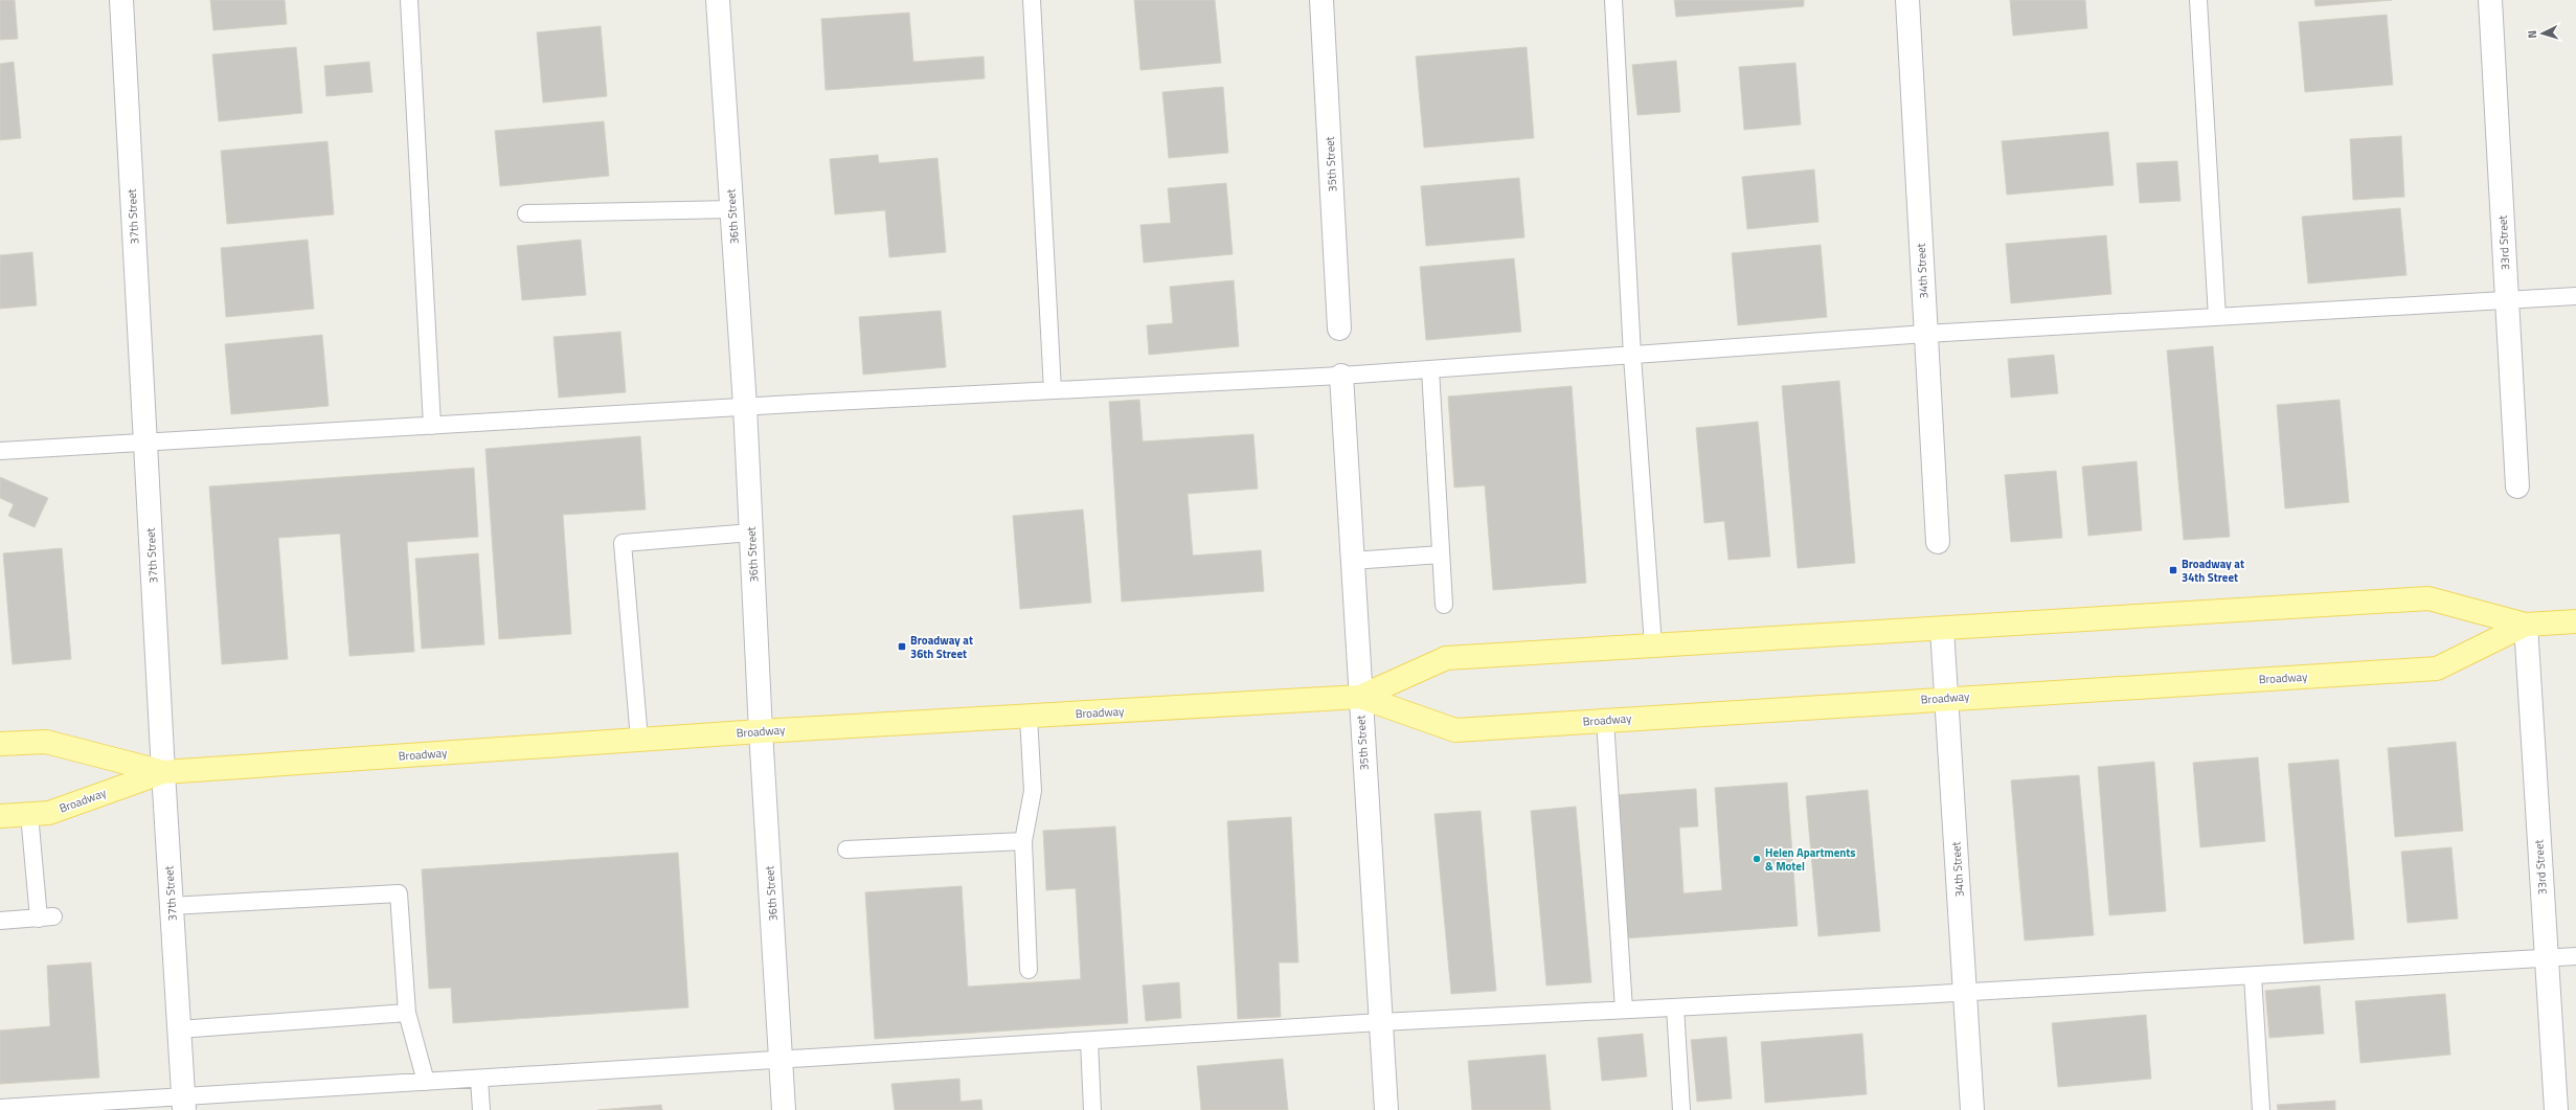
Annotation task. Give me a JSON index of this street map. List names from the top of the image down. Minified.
{"streets":{"main road":["Broadway"],"street":["35th Street","37th Street","36th Street","33rd Street","34th Street"]},"crossings":[["35th Street","Broadway"],["37th Street","Broadway"],["36th Street","Broadway"],["33rd Street","Broadway"],["34th Street","Broadway"]],"places":{"transit":["Broadway at 34th Street","Broadway at 36th Street"],"other":["Helen Apartments & Motel"]},"north":"left"}
